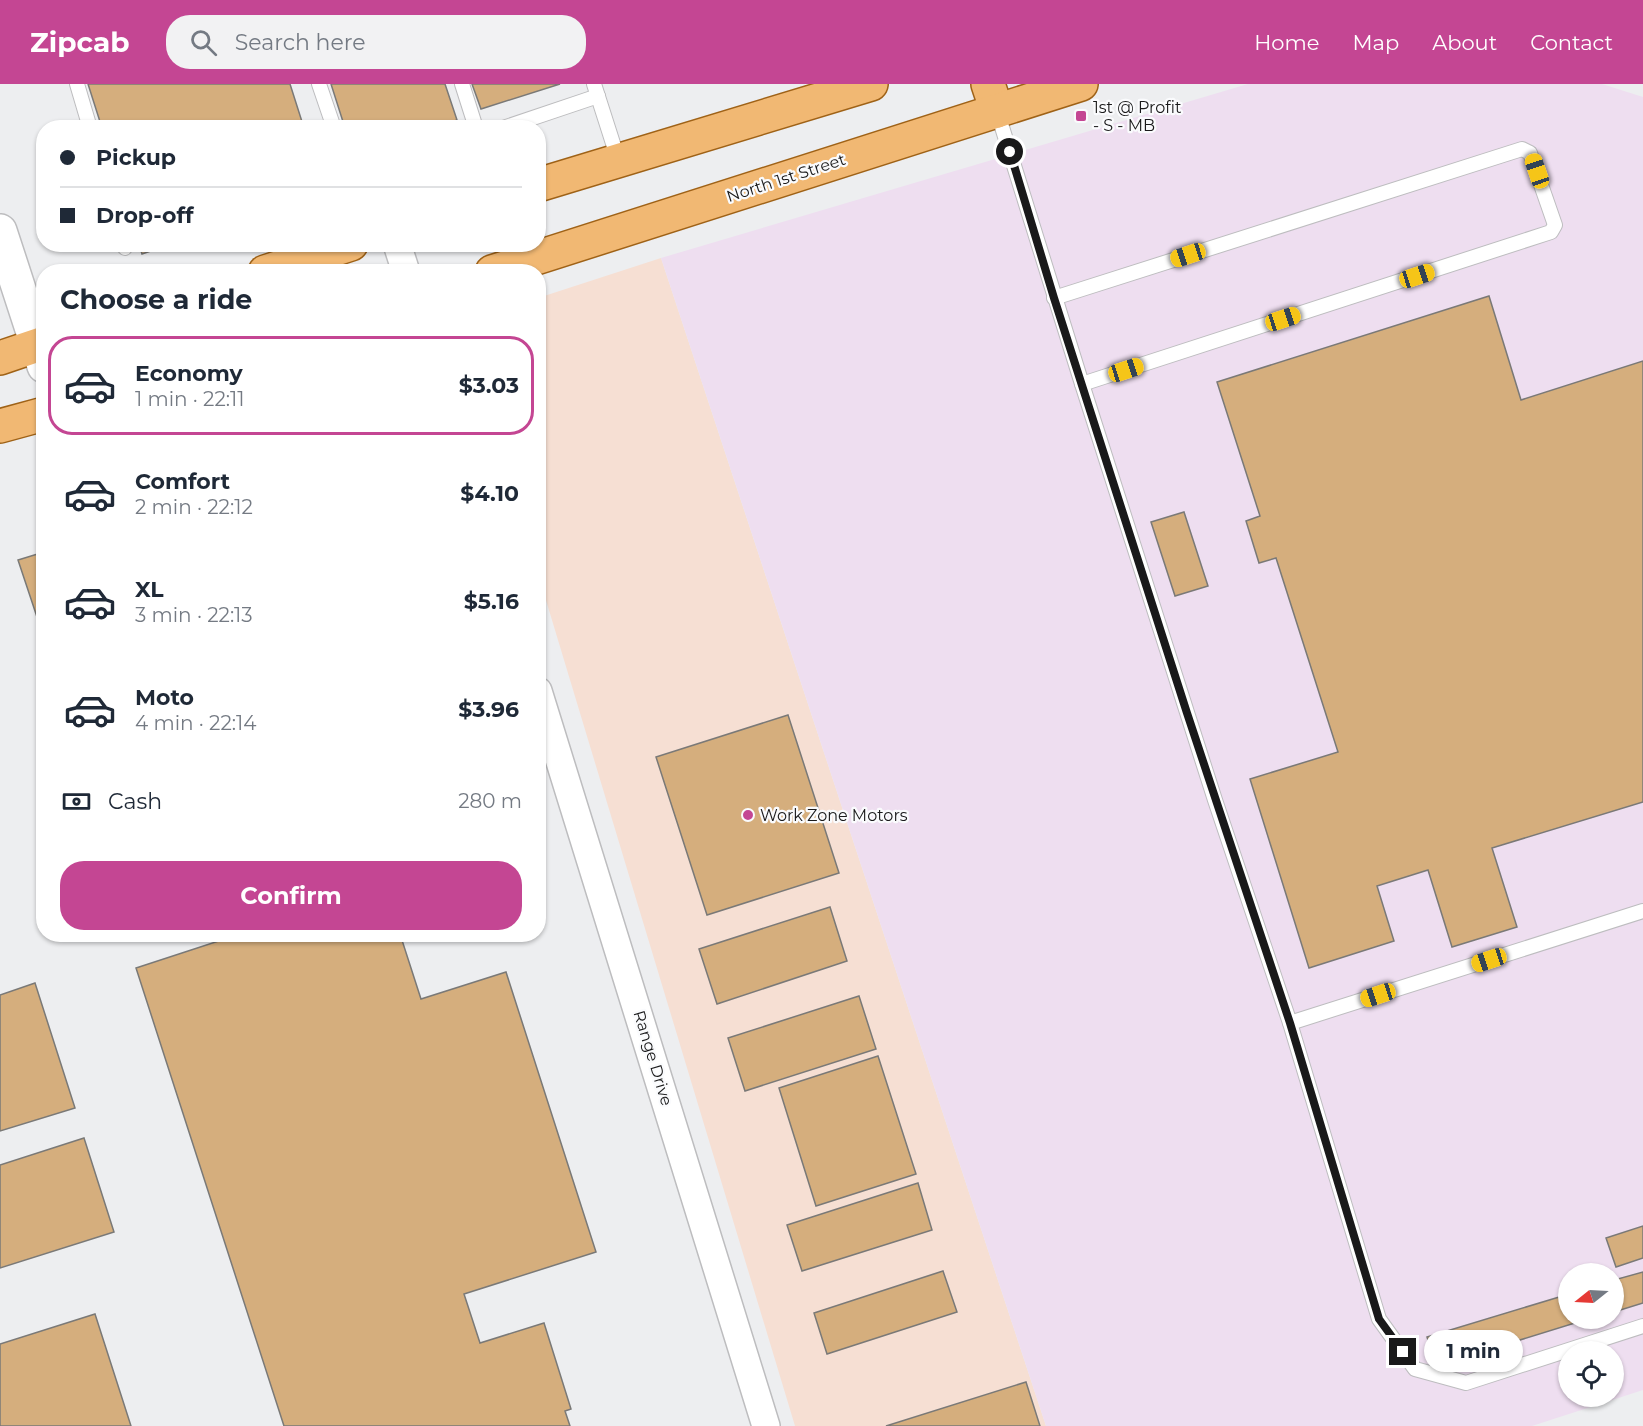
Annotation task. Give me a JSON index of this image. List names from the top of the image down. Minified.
{"streets":{"main road":["North 1st Street"],"street":["Range Drive"]},"places":{"transit":["1st @ Profit - S - MB"],"other":["Work Zone Motors"]},"north":"left","page":{"header":"Zipcab","search":"Search here","nav":["Home","Map","About","Contact"],"banner":["Pickup","Drop-off"],"heading":"Choose a ride","list":[{"name":"Economy","note":"1 min · 22:11","value":"$3.03"},{"name":"Comfort","note":"2 min · 22:12","value":"$4.10"},{"name":"XL","note":"3 min · 22:13","value":"$5.16"},{"name":"Moto","note":"4 min · 22:14","value":"$3.96"}],"pay":["Cash","280 m"],"buttons":"Confirm","bubble":"1 min"}}
